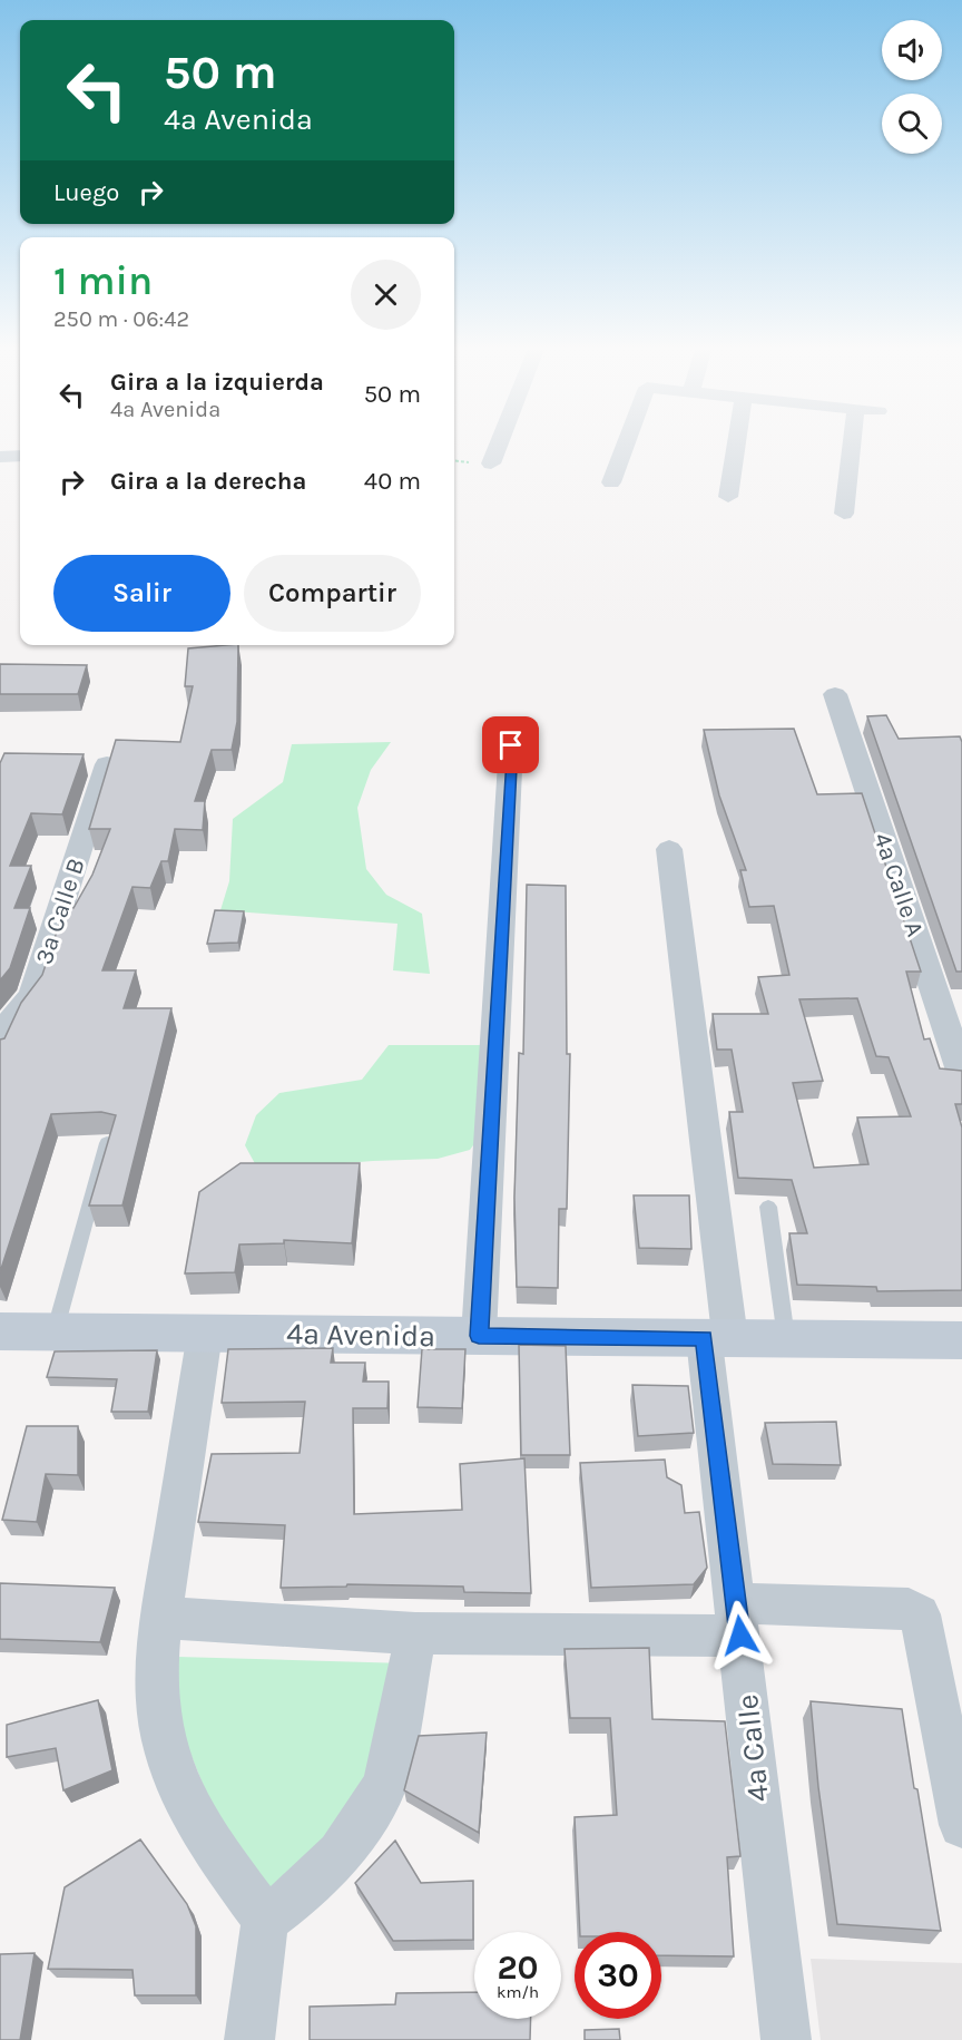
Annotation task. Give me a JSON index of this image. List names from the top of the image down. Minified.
{"streets":{"street":["4a Calle A","3a Calle B","4a Avenida","4a Calle"]},"crossings":[["4a Avenida","4a Calle"]],"page":{"turn":["50 m","4a Avenida"],"then":"Luego","heading":["1 min","250 m · 06:42"],"list":[{"name":"Gira a la izquierda","note":"4a Avenida","value":"50 m"},{"name":"Gira a la derecha","value":"40 m"}],"buttons":["Salir","Compartir"],"speed":"20 km/h","limit":"30"}}
